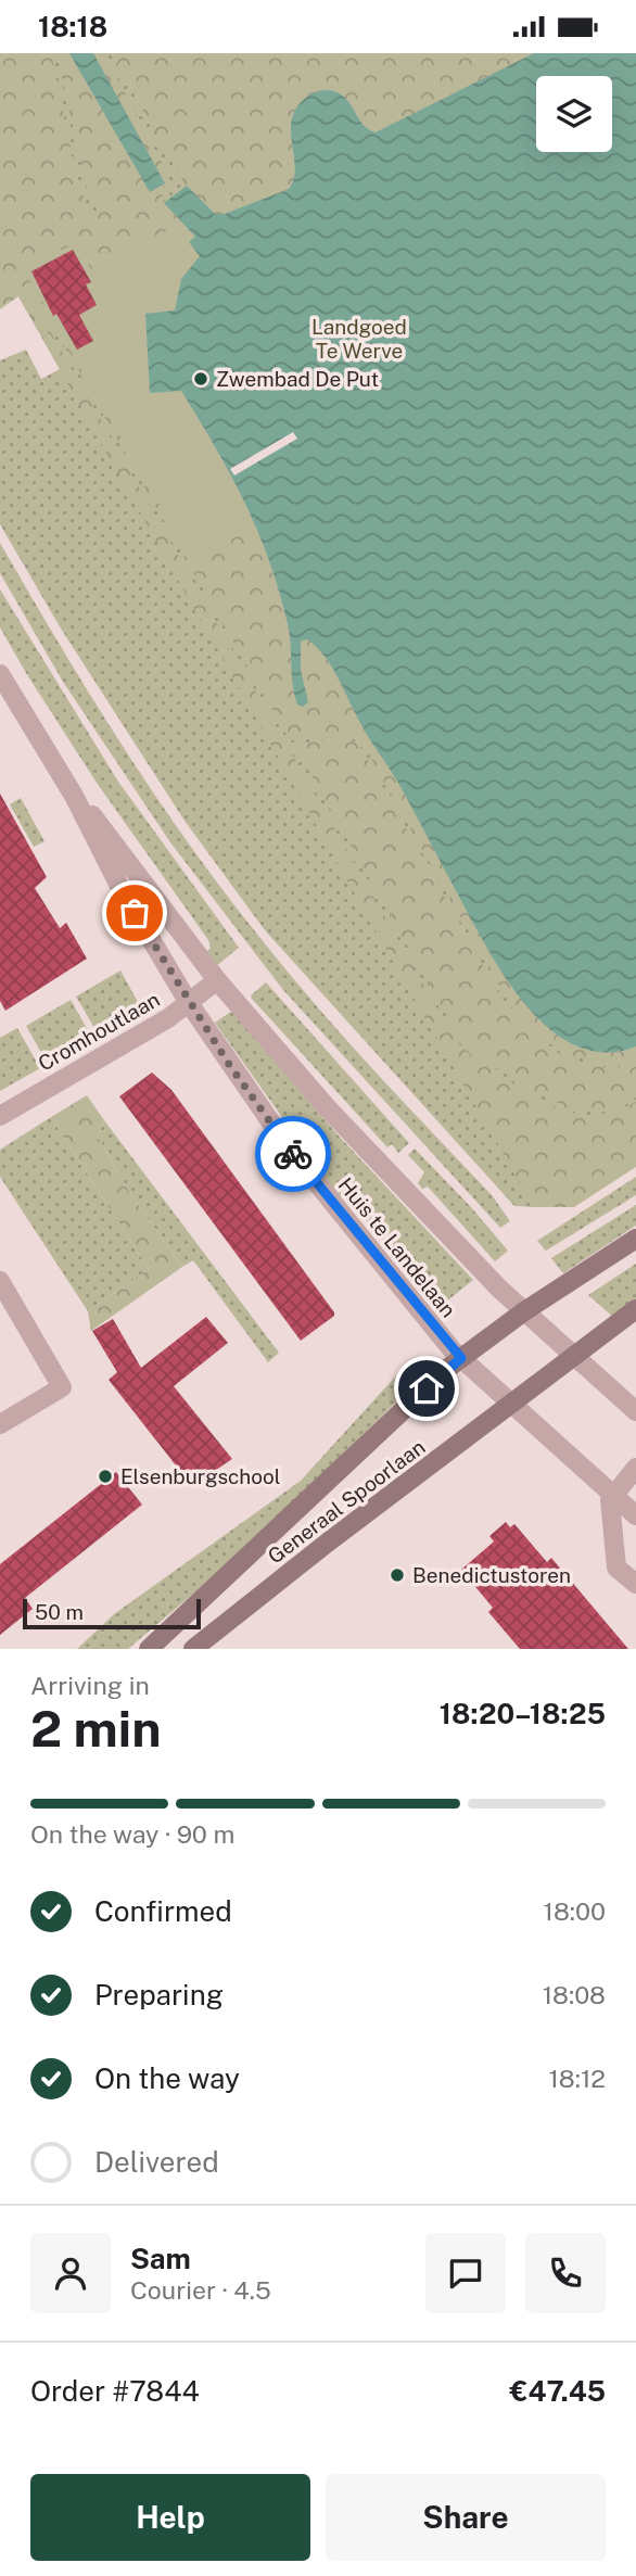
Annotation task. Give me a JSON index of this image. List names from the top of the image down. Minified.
{"streets":{"main road":["Generaal Spoorlaan"],"street":["Cromhoutlaan","Huis te Landelaan"]},"crossings":[["Cromhoutlaan","Huis te Landelaan"],["Huis te Landelaan","Generaal Spoorlaan"]],"parks":["Landgoed Te Werve"],"places":["Zwembad De Put","Elsenburgschool","Benedictustoren"],"scale_bar":"50 m","page":{"status":"18:18","scale":"50 m","heading":["2 min","Arriving in","18:20–18:25"],"panel":["Sam","Courier · 4.5","Order #7844","€47.45"],"bar":"On the way · 90 m","list":[["Confirmed","18:00"],["Preparing","18:08"],["On the way","18:12"],"Delivered"],"buttons":["Help","Share"]}}
